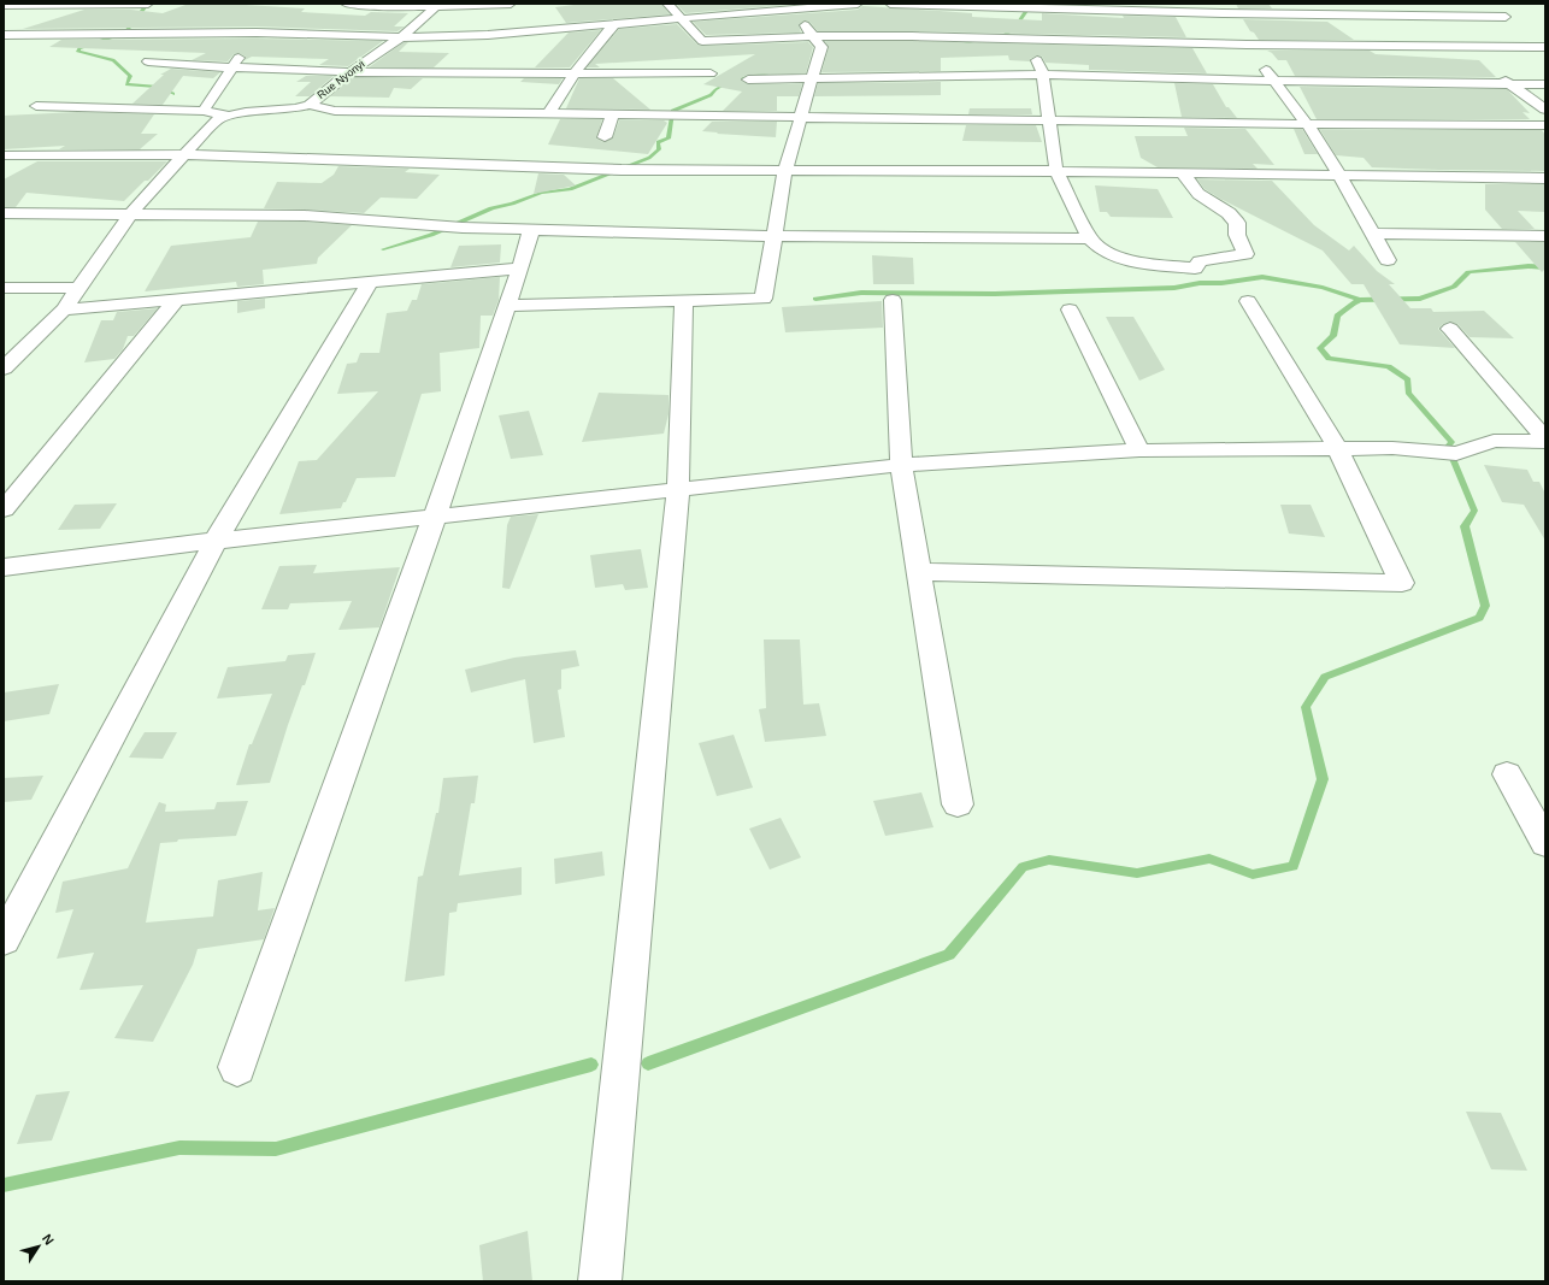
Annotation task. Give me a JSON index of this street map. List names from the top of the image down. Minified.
{"streets":{"street":["Rue Nyonyi"]},"north":"top right"}
